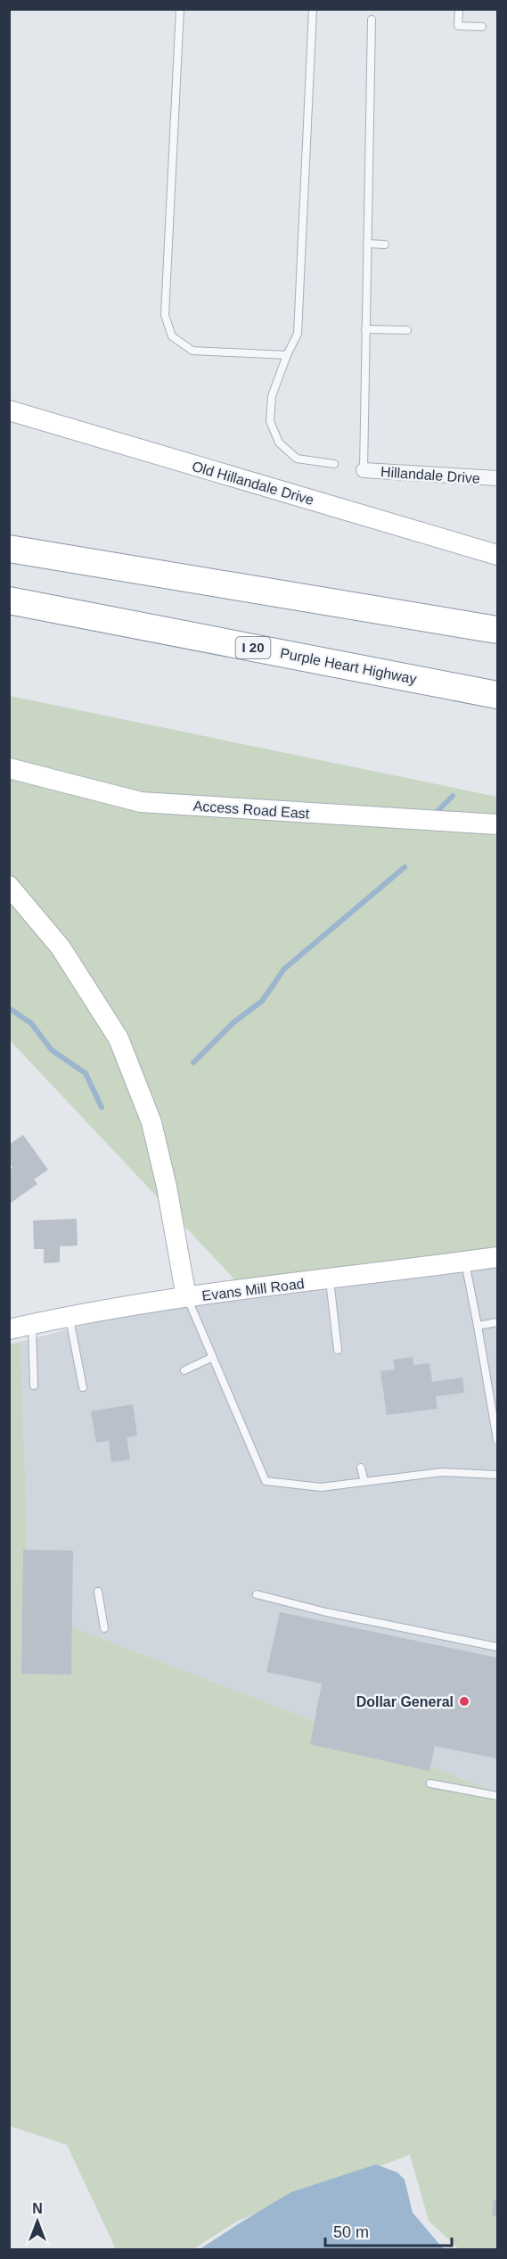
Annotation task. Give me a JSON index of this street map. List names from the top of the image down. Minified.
{"streets":{"highway":["I 20","Purple Heart Highway"],"main road":["Old Hillandale Drive","Access Road East","Evans Mill Road"],"street":["Hillandale Drive"]},"places":["Dollar General"],"scale_bar":"50 m","north":"top"}
